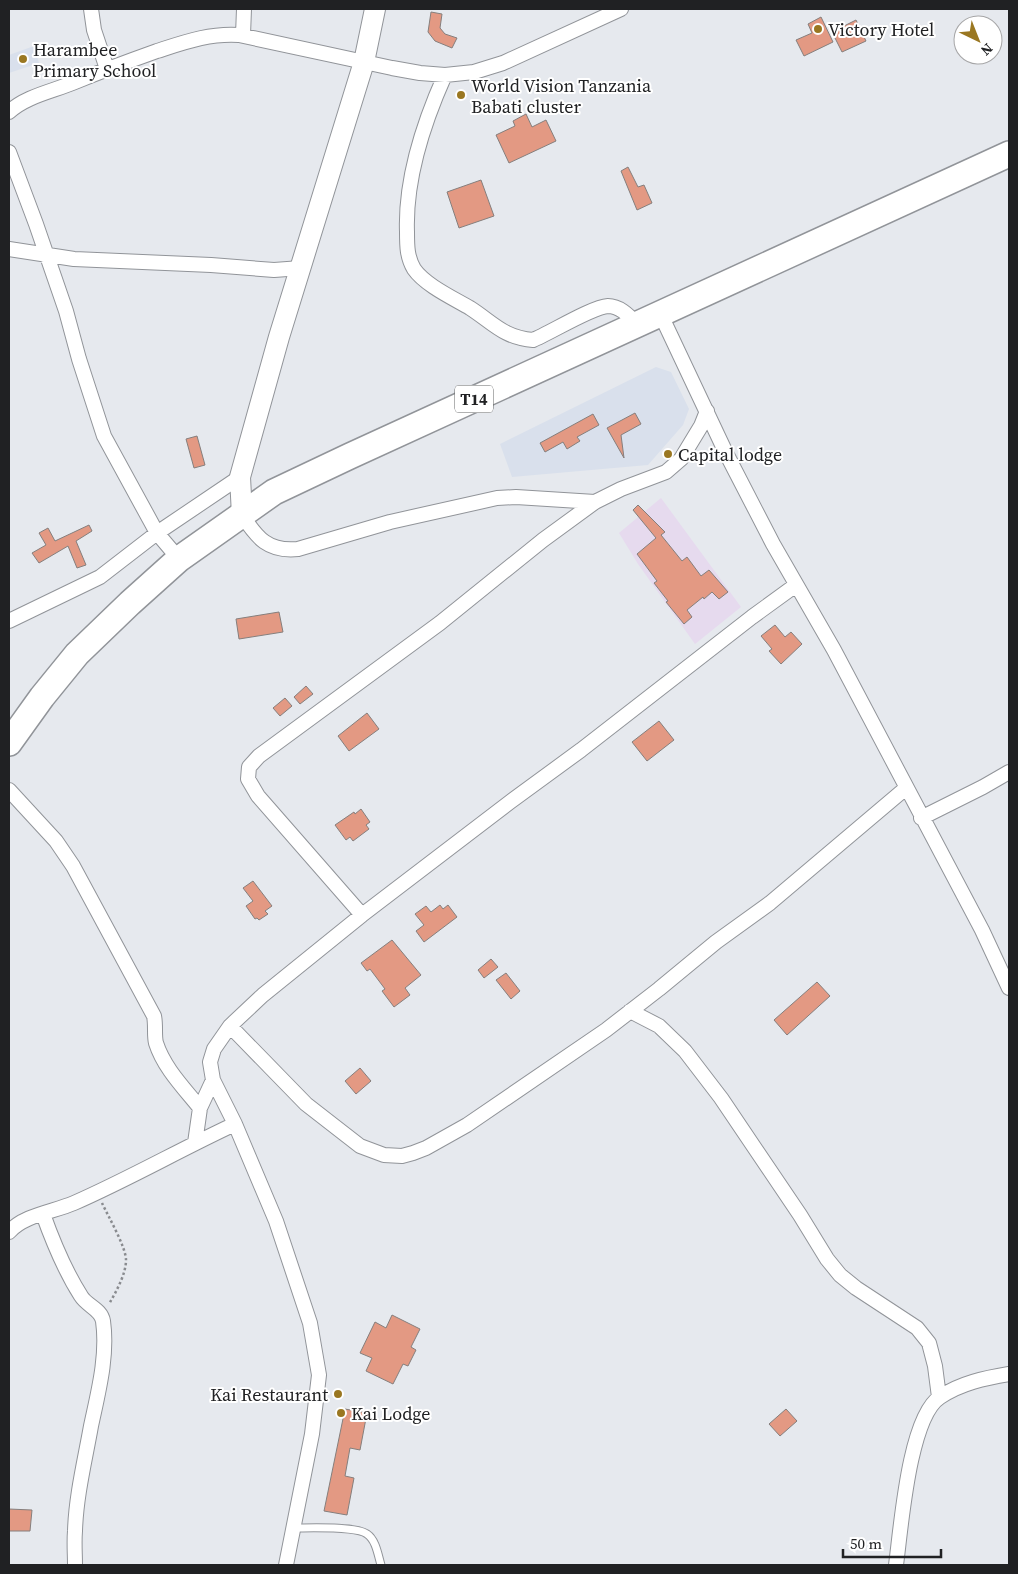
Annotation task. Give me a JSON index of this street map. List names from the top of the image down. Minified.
{"streets":{"highway":["T14"]},"places":["Victory Hotel","Harambee Primary School","World Vision Tanzania Babati cluster","Capital lodge","Kai Restaurant","Kai Lodge"],"scale_bar":"50 m","north":"bottom right"}
